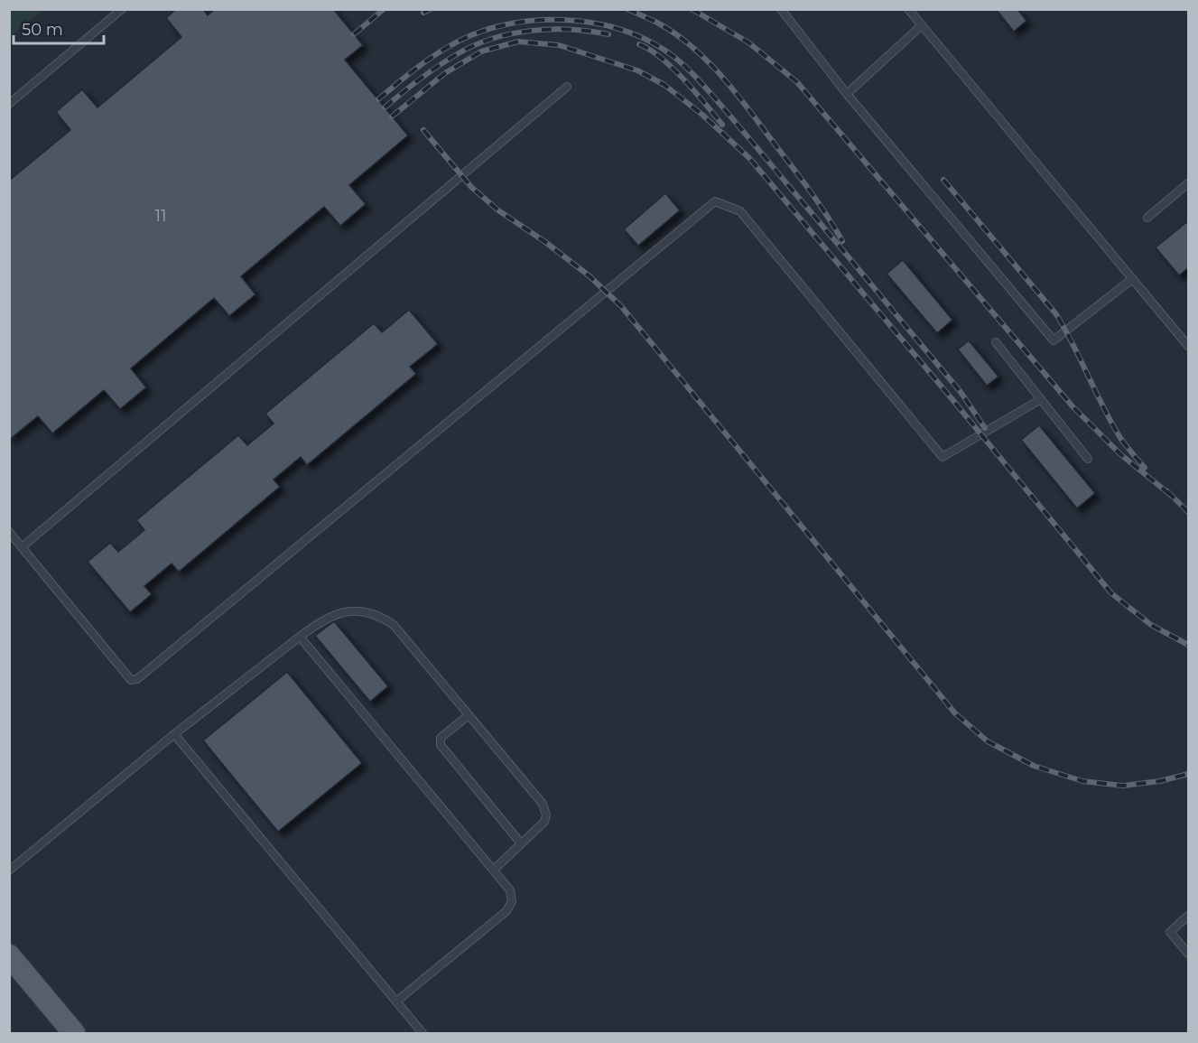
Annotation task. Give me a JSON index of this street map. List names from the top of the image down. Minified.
{"house_numbers":["11"],"scale_bar":"50 m"}
